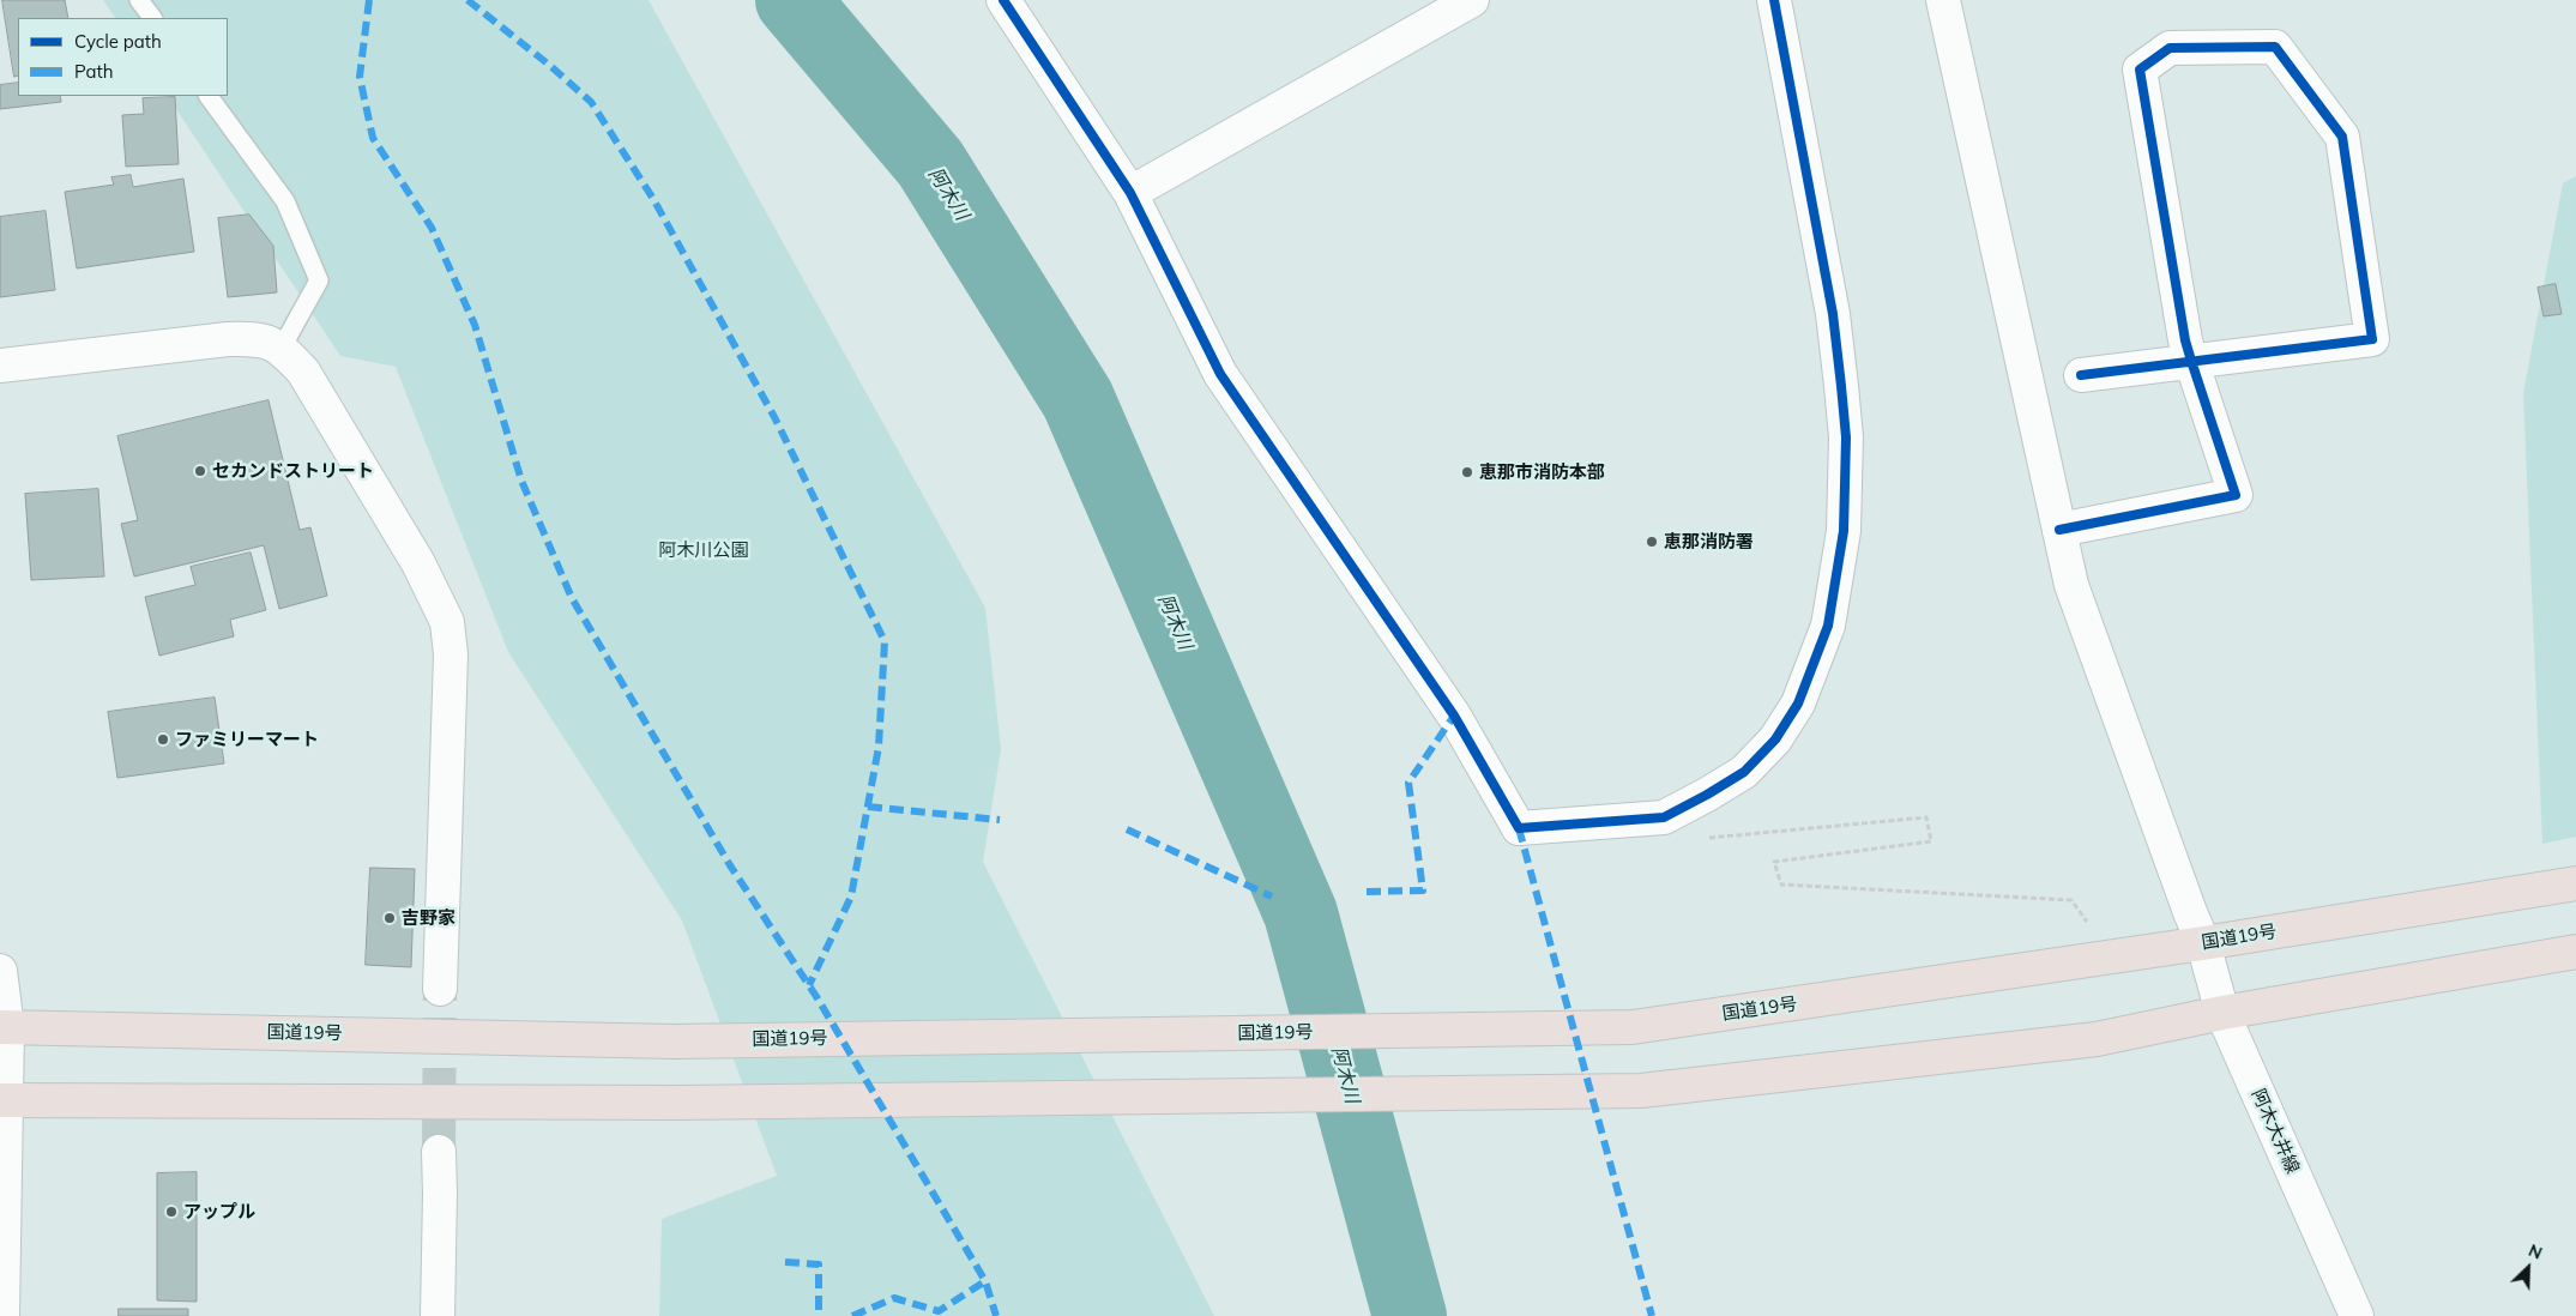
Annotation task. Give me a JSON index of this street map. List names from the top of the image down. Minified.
{"streets":{"highway":["国道19号"],"street":["阿木大井線"]},"crossings":[["国道19号","阿木大井線"]],"water":["阿木川"],"parks":["阿木川公園"],"places":["セカンドストリート","恵那市消防本部","恵那消防署","ファミリーマート","吉野家","アップル"],"legend":["Cycle path","Path"],"north":"top right"}
